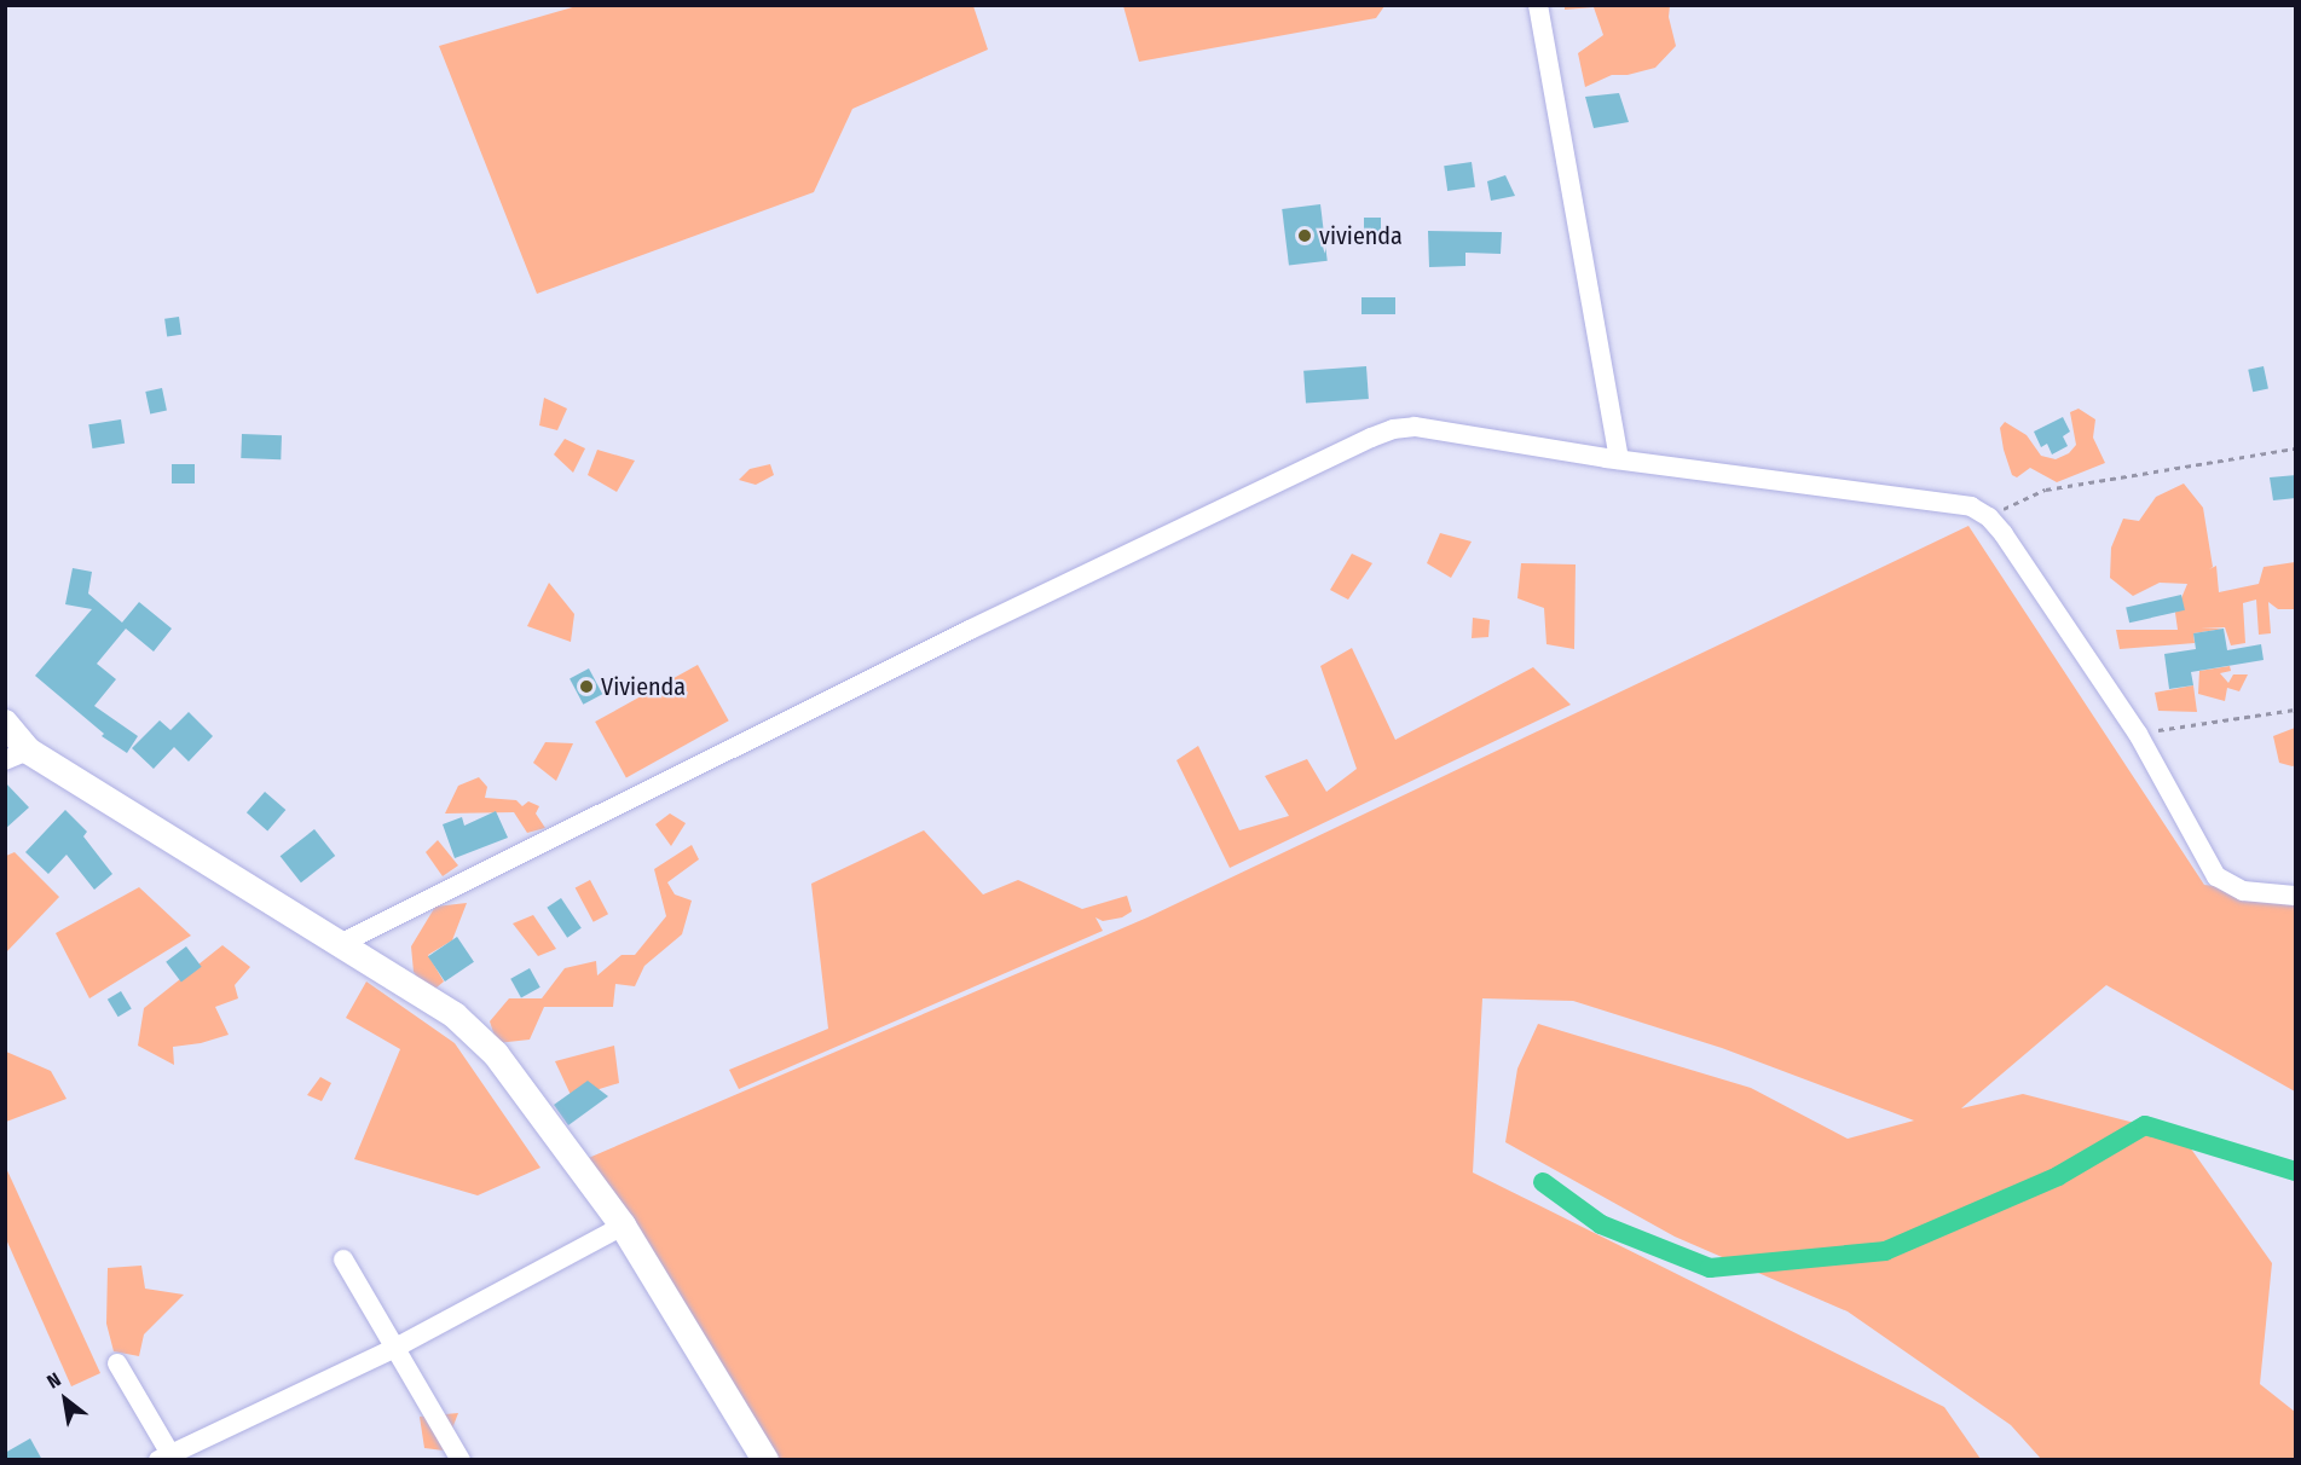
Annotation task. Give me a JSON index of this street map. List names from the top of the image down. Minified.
{"places":["vivienda","Vivienda"],"north":"top left"}
